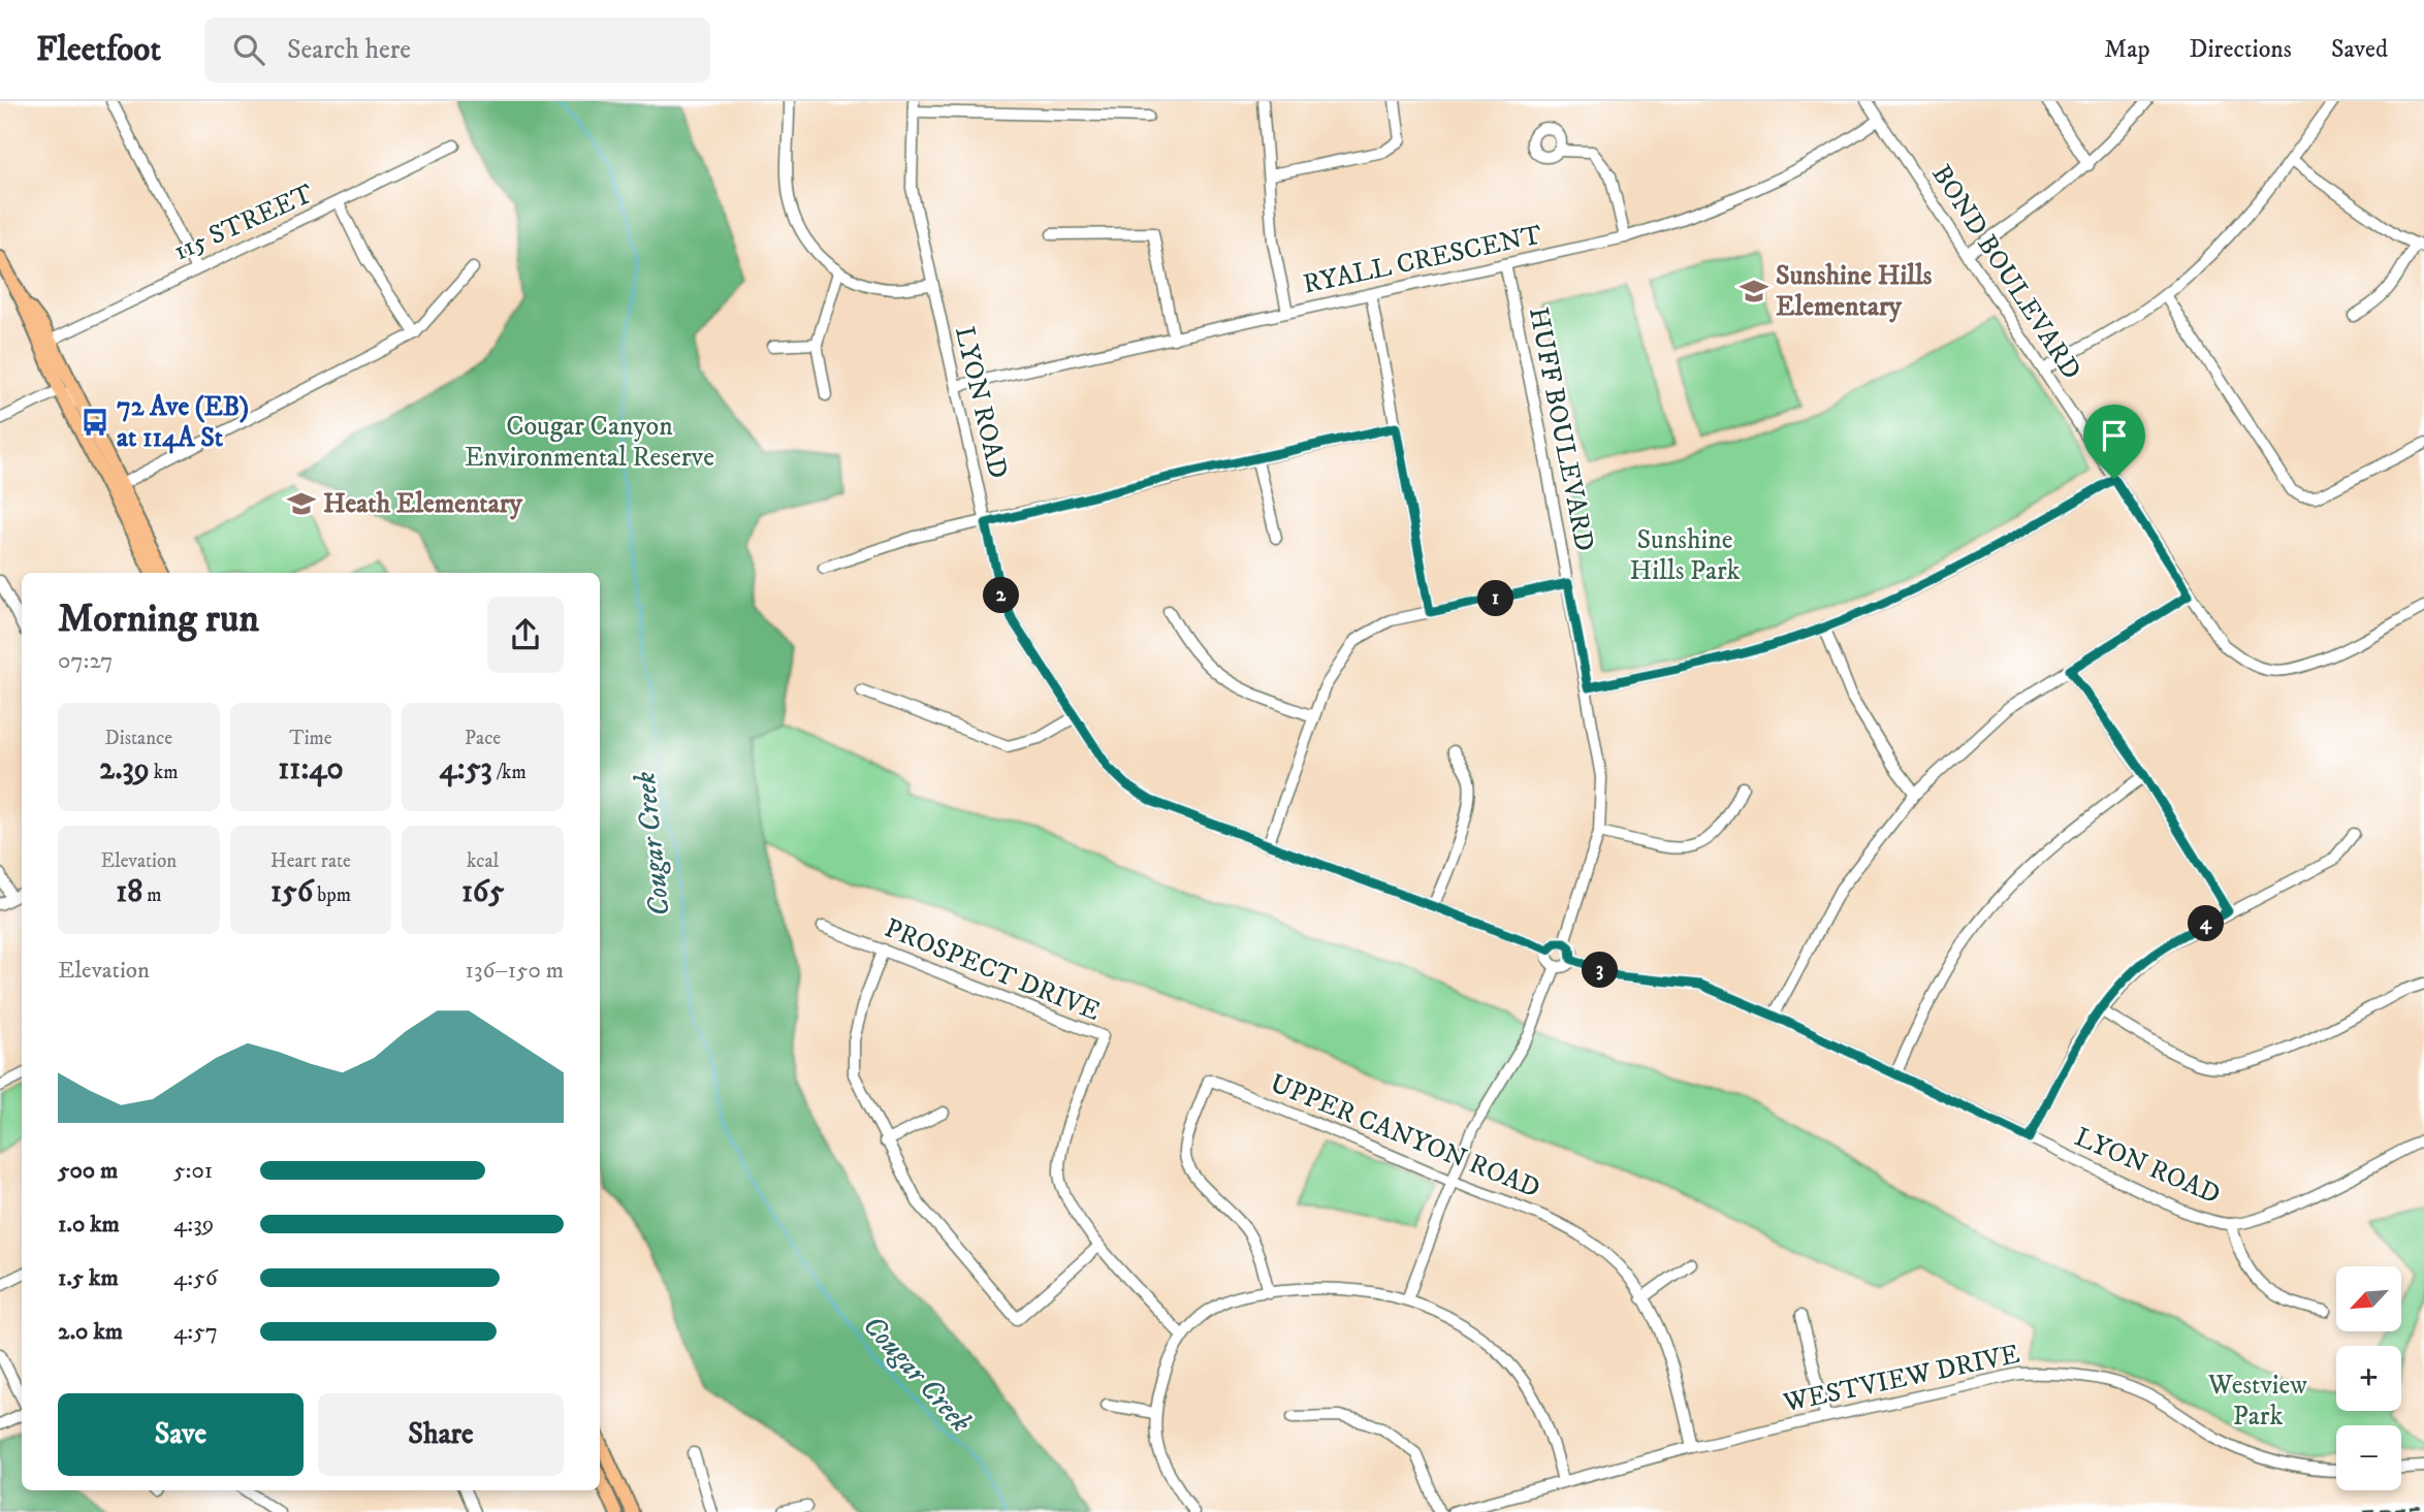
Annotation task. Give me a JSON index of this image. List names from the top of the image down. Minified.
{"streets":{"street":["115 STREET","RYALL CRESCENT","BOND BOULEVARD","LYON ROAD","HUFF BOULEVARD","PROSPECT DRIVE","UPPER CANYON ROAD","WESTVIEW DRIVE"]},"crossings":[["RYALL CRESCENT","BOND BOULEVARD"],["RYALL CRESCENT","LYON ROAD"],["RYALL CRESCENT","HUFF BOULEVARD"],["LYON ROAD","HUFF BOULEVARD"],["UPPER CANYON ROAD","WESTVIEW DRIVE"]],"water":["Cougar Creek"],"parks":["Cougar Canyon Environmental Reserve","Sunshine Hills Park","Westview Park"],"places":{"school or university":["Sunshine Hills Elementary","Heath Elementary"],"bus stop":["72 Ave (EB) at 114A St"]},"north":"bottom left","page":{"header":"Fleetfoot","search":"Search here","nav":["Map","Directions","Saved"],"heading":["Morning run","07:27"],"pins":["2","1","4","3"],"stats":[["Distance","2.39 km"],["Time","11:40"],["Pace","4:53 /km"],["Elevation","18 m"],["Heart rate","156 bpm"],["kcal","165"]],"chart":["Elevation","136–150 m"],"list":[{"name":"500 m","note":"5:01"},{"name":"1.0 km","note":"4:39"},{"name":"1.5 km","note":"4:56"},{"name":"2.0 km","note":"4:57"}],"map_buttons":["+","−"],"buttons":["Save","Share"]}}
